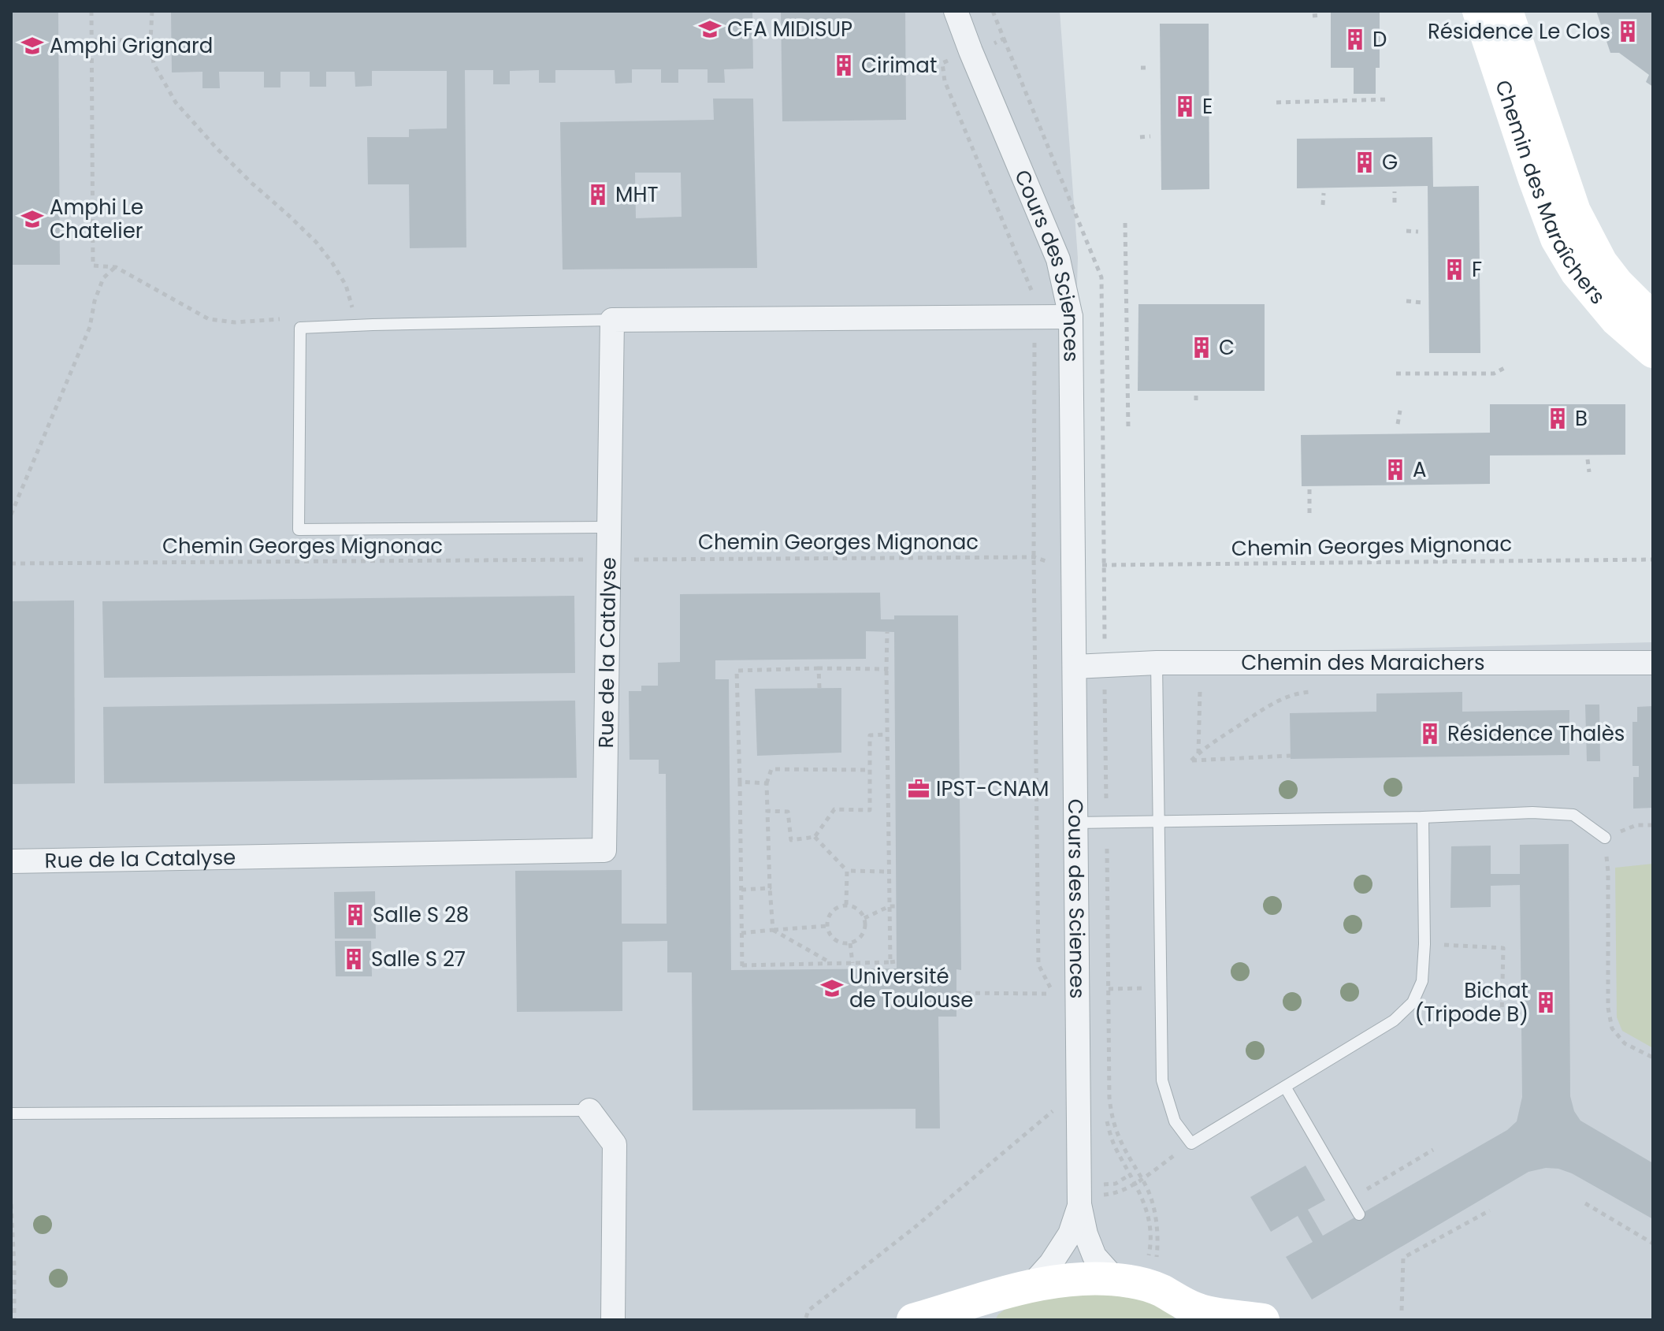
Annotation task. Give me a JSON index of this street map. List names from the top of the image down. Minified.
{"streets":{"street":["Chemin des Maraîchers","Cours des Sciences","Rue de la Catalyse","Chemin des Maraichers"],"path":["Chemin Georges Mignonac"]},"crossings":[["Cours des Sciences","Chemin des Maraichers"],["Chemin Georges Mignonac","Rue de la Catalyse"]],"places":{"school or university":["CFA MIDISUP","Amphi Grignard","Amphi Le Chatelier","Université de Toulouse"],"building":["Résidence Le Clos","D","Cirimat","E","G","MHT","F","C","B","A","Résidence Thalès","Salle S 28","Salle S 27","Bichat (Tripode B)"],"office":["IPST-CNAM"]}}
